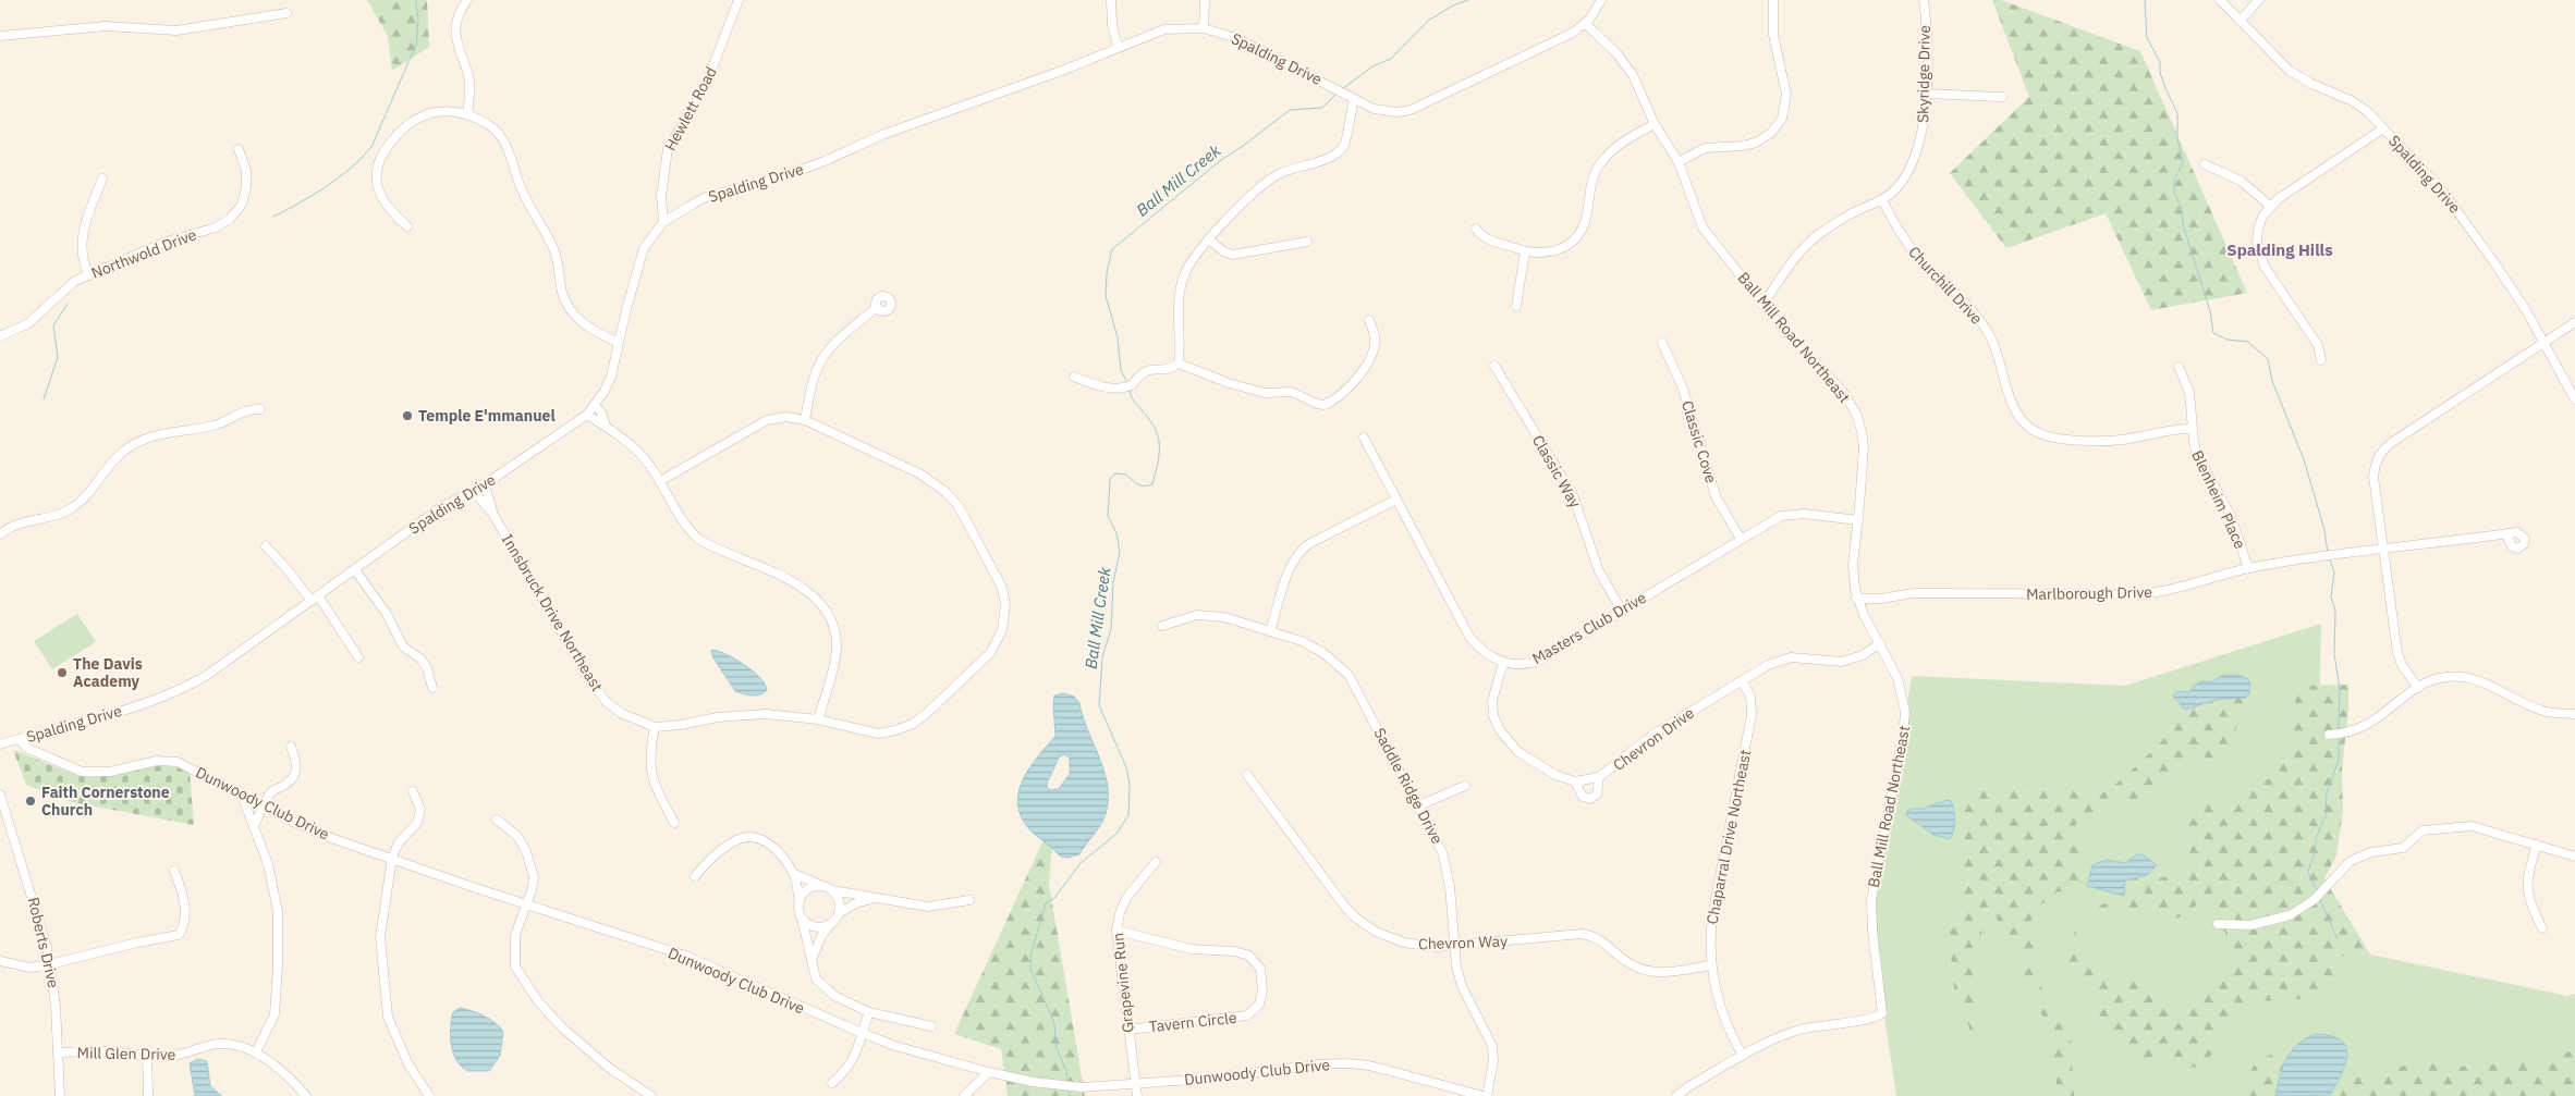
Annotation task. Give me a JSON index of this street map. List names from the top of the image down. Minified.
{"streets":{"street":["Spalding Drive","Skyridge Drive","Hewlett Road","Northwold Drive","Churchill Drive","Ball Mill Road Northeast","Classic Cove","Classic Way","Blenheim Place","Marlborough Drive","Innsbruck Drive Northeast","Masters Club Drive","Chevron Drive","Saddle Ridge Drive","Dunwoody Club Drive","Chaparral Drive Northeast","Roberts Drive","Chevron Way","Grapevine Run","Tavern Circle","Mill Glen Drive"]},"crossings":[["Spalding Drive","Hewlett Road"],["Spalding Drive","Ball Mill Road Northeast"],["Spalding Drive","Innsbruck Drive Northeast"],["Spalding Drive","Dunwoody Club Drive"],["Skyridge Drive","Churchill Drive"],["Skyridge Drive","Ball Mill Road Northeast"],["Churchill Drive","Blenheim Place"],["Ball Mill Road Northeast","Marlborough Drive"],["Ball Mill Road Northeast","Masters Club Drive"],["Ball Mill Road Northeast","Chevron Drive"],["Ball Mill Road Northeast","Chaparral Drive Northeast"],["Classic Cove","Masters Club Drive"],["Classic Way","Masters Club Drive"],["Blenheim Place","Marlborough Drive"],["Chevron Drive","Chaparral Drive Northeast"],["Saddle Ridge Drive","Dunwoody Club Drive"],["Saddle Ridge Drive","Chevron Way"],["Dunwoody Club Drive","Grapevine Run"],["Chaparral Drive Northeast","Chevron Way"],["Roberts Drive","Mill Glen Drive"],["Grapevine Run","Tavern Circle"]],"districts":["Spalding Hills"],"water":["Ball Mill Creek"],"places":["Temple E'mmanuel","The Davis Academy","Faith Cornerstone Church"]}
